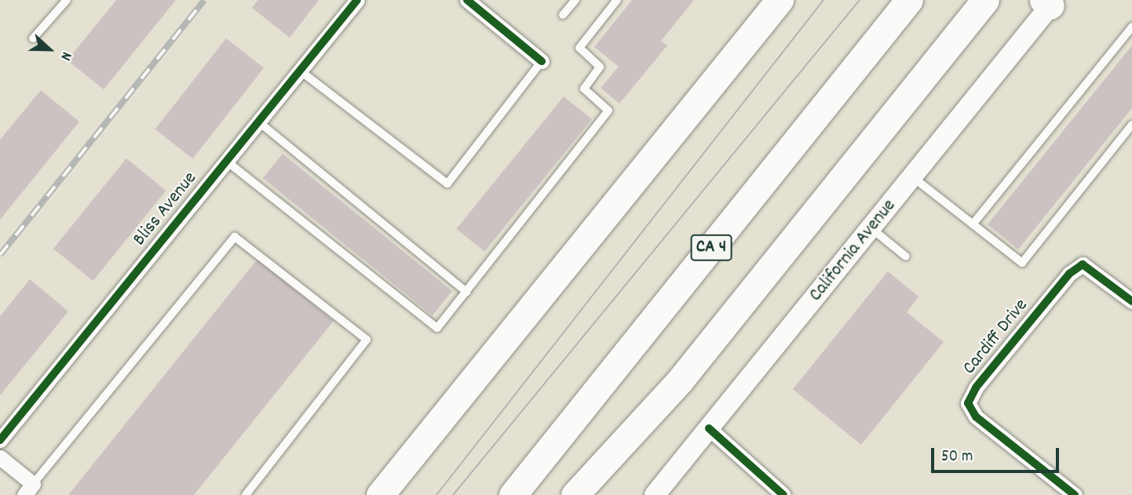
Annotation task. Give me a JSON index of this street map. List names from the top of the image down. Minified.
{"streets":{"highway":["CA 4"],"main road":["California Avenue"],"street":["Bliss Avenue","Cardiff Drive"]},"scale_bar":"50 m","north":"right"}
